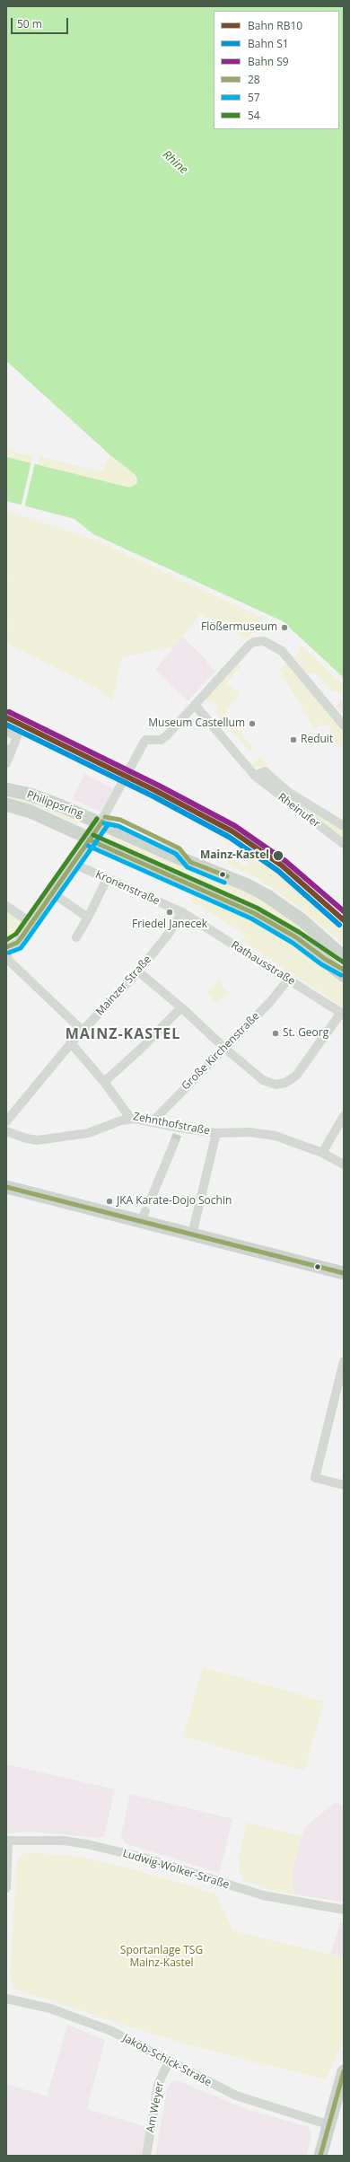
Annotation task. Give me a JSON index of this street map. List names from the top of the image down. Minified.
{"streets":{"main road":["Philippsring"],"street":["Rheinufer","Kronenstraße","Rathausstraße","Mainzer Straße","Große Kirchenstraße","Zehnthofstraße","Ludwig-Wolker-Straße","Jakob-Schick-Straße","Am Weyer"]},"crossings":[["Kronenstraße","Rathausstraße"],["Kronenstraße","Mainzer Straße"],["Rathausstraße","Mainzer Straße"],["Rathausstraße","Große Kirchenstraße"],["Mainzer Straße","Zehnthofstraße"],["Große Kirchenstraße","Zehnthofstraße"],["Jakob-Schick-Straße","Am Weyer"]],"districts":["MAINZ-KASTEL"],"water":["Rhine"],"parks":["Sportanlage TSG Mainz-Kastel"],"places":["Flößermuseum","Museum Castellum","Reduit","Mainz-Kastel","Friedel Janecek","St. Georg","JKA Karate-Dojo Sochin"],"lines":["rail line S9","rail line RB10","rail line S1","transit line 28","transit line 54","transit line 57"],"legend":["Bahn RB10","Bahn S1","Bahn S9","28","57","54"],"scale_bar":"50 m"}
